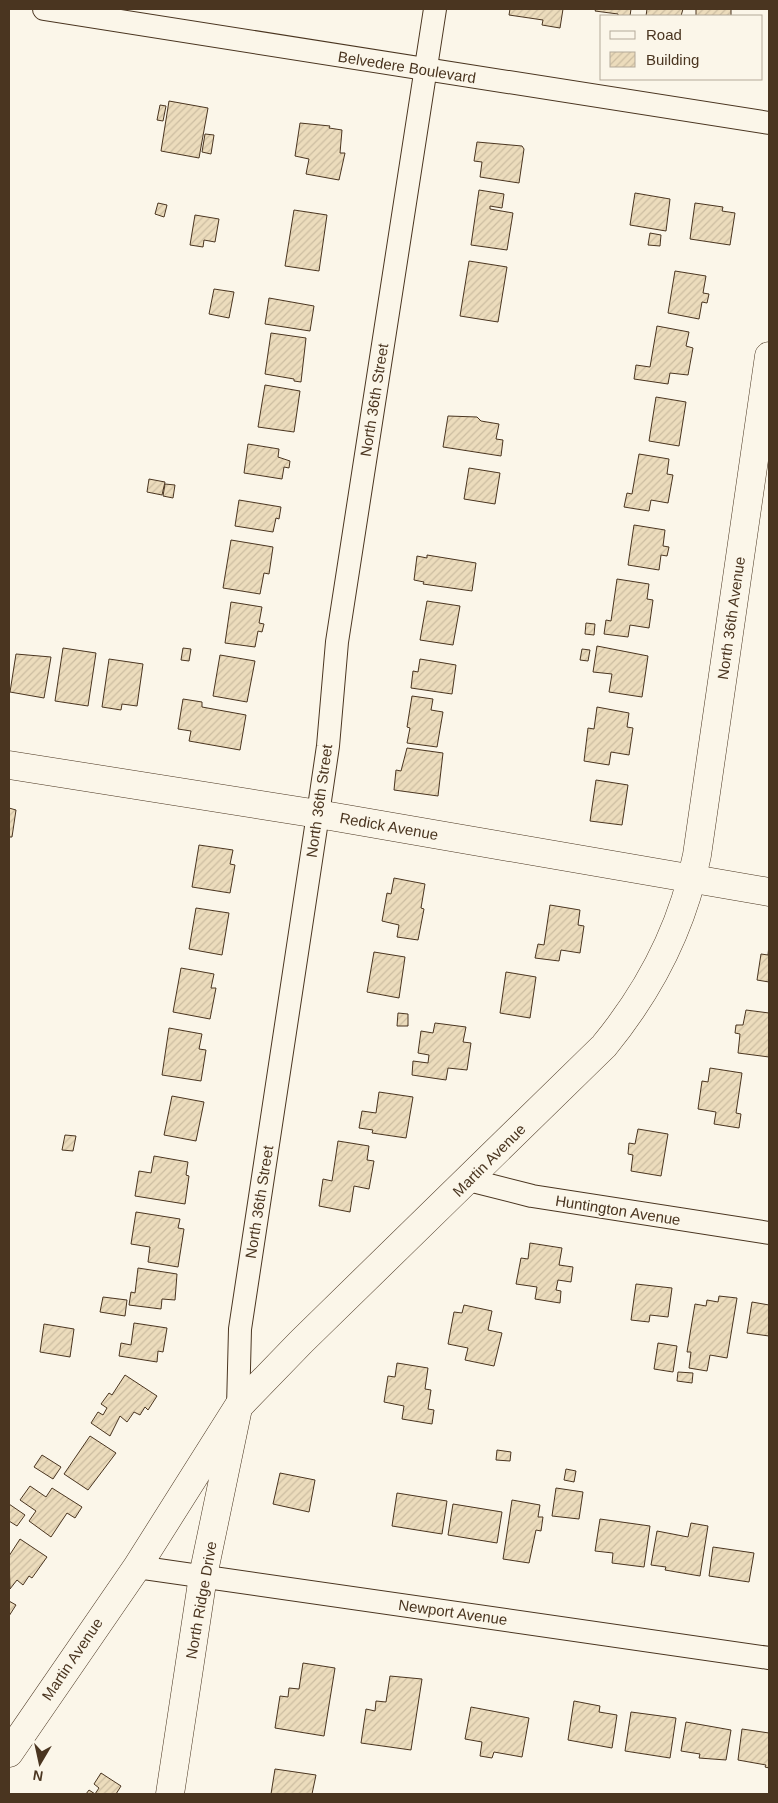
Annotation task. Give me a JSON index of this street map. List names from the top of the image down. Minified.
{"streets":{"main road":["North 36th Avenue","Redick Avenue","Martin Avenue","North Ridge Drive"],"street":["Belvedere Boulevard","North 36th Street","Huntington Avenue","Newport Avenue"]},"crossings":[["Belvedere Boulevard","North 36th Street"],["North 36th Street","Redick Avenue"],["North 36th Street","Martin Avenue"],["North 36th Street","North Ridge Drive"],["North 36th Avenue","Redick Avenue"],["North 36th Avenue","Martin Avenue"],["Redick Avenue","Martin Avenue"],["Martin Avenue","Huntington Avenue"],["Martin Avenue","North Ridge Drive"],["Martin Avenue","Newport Avenue"],["North Ridge Drive","Newport Avenue"]],"legend":["Road","Building"],"north":"bottom"}
